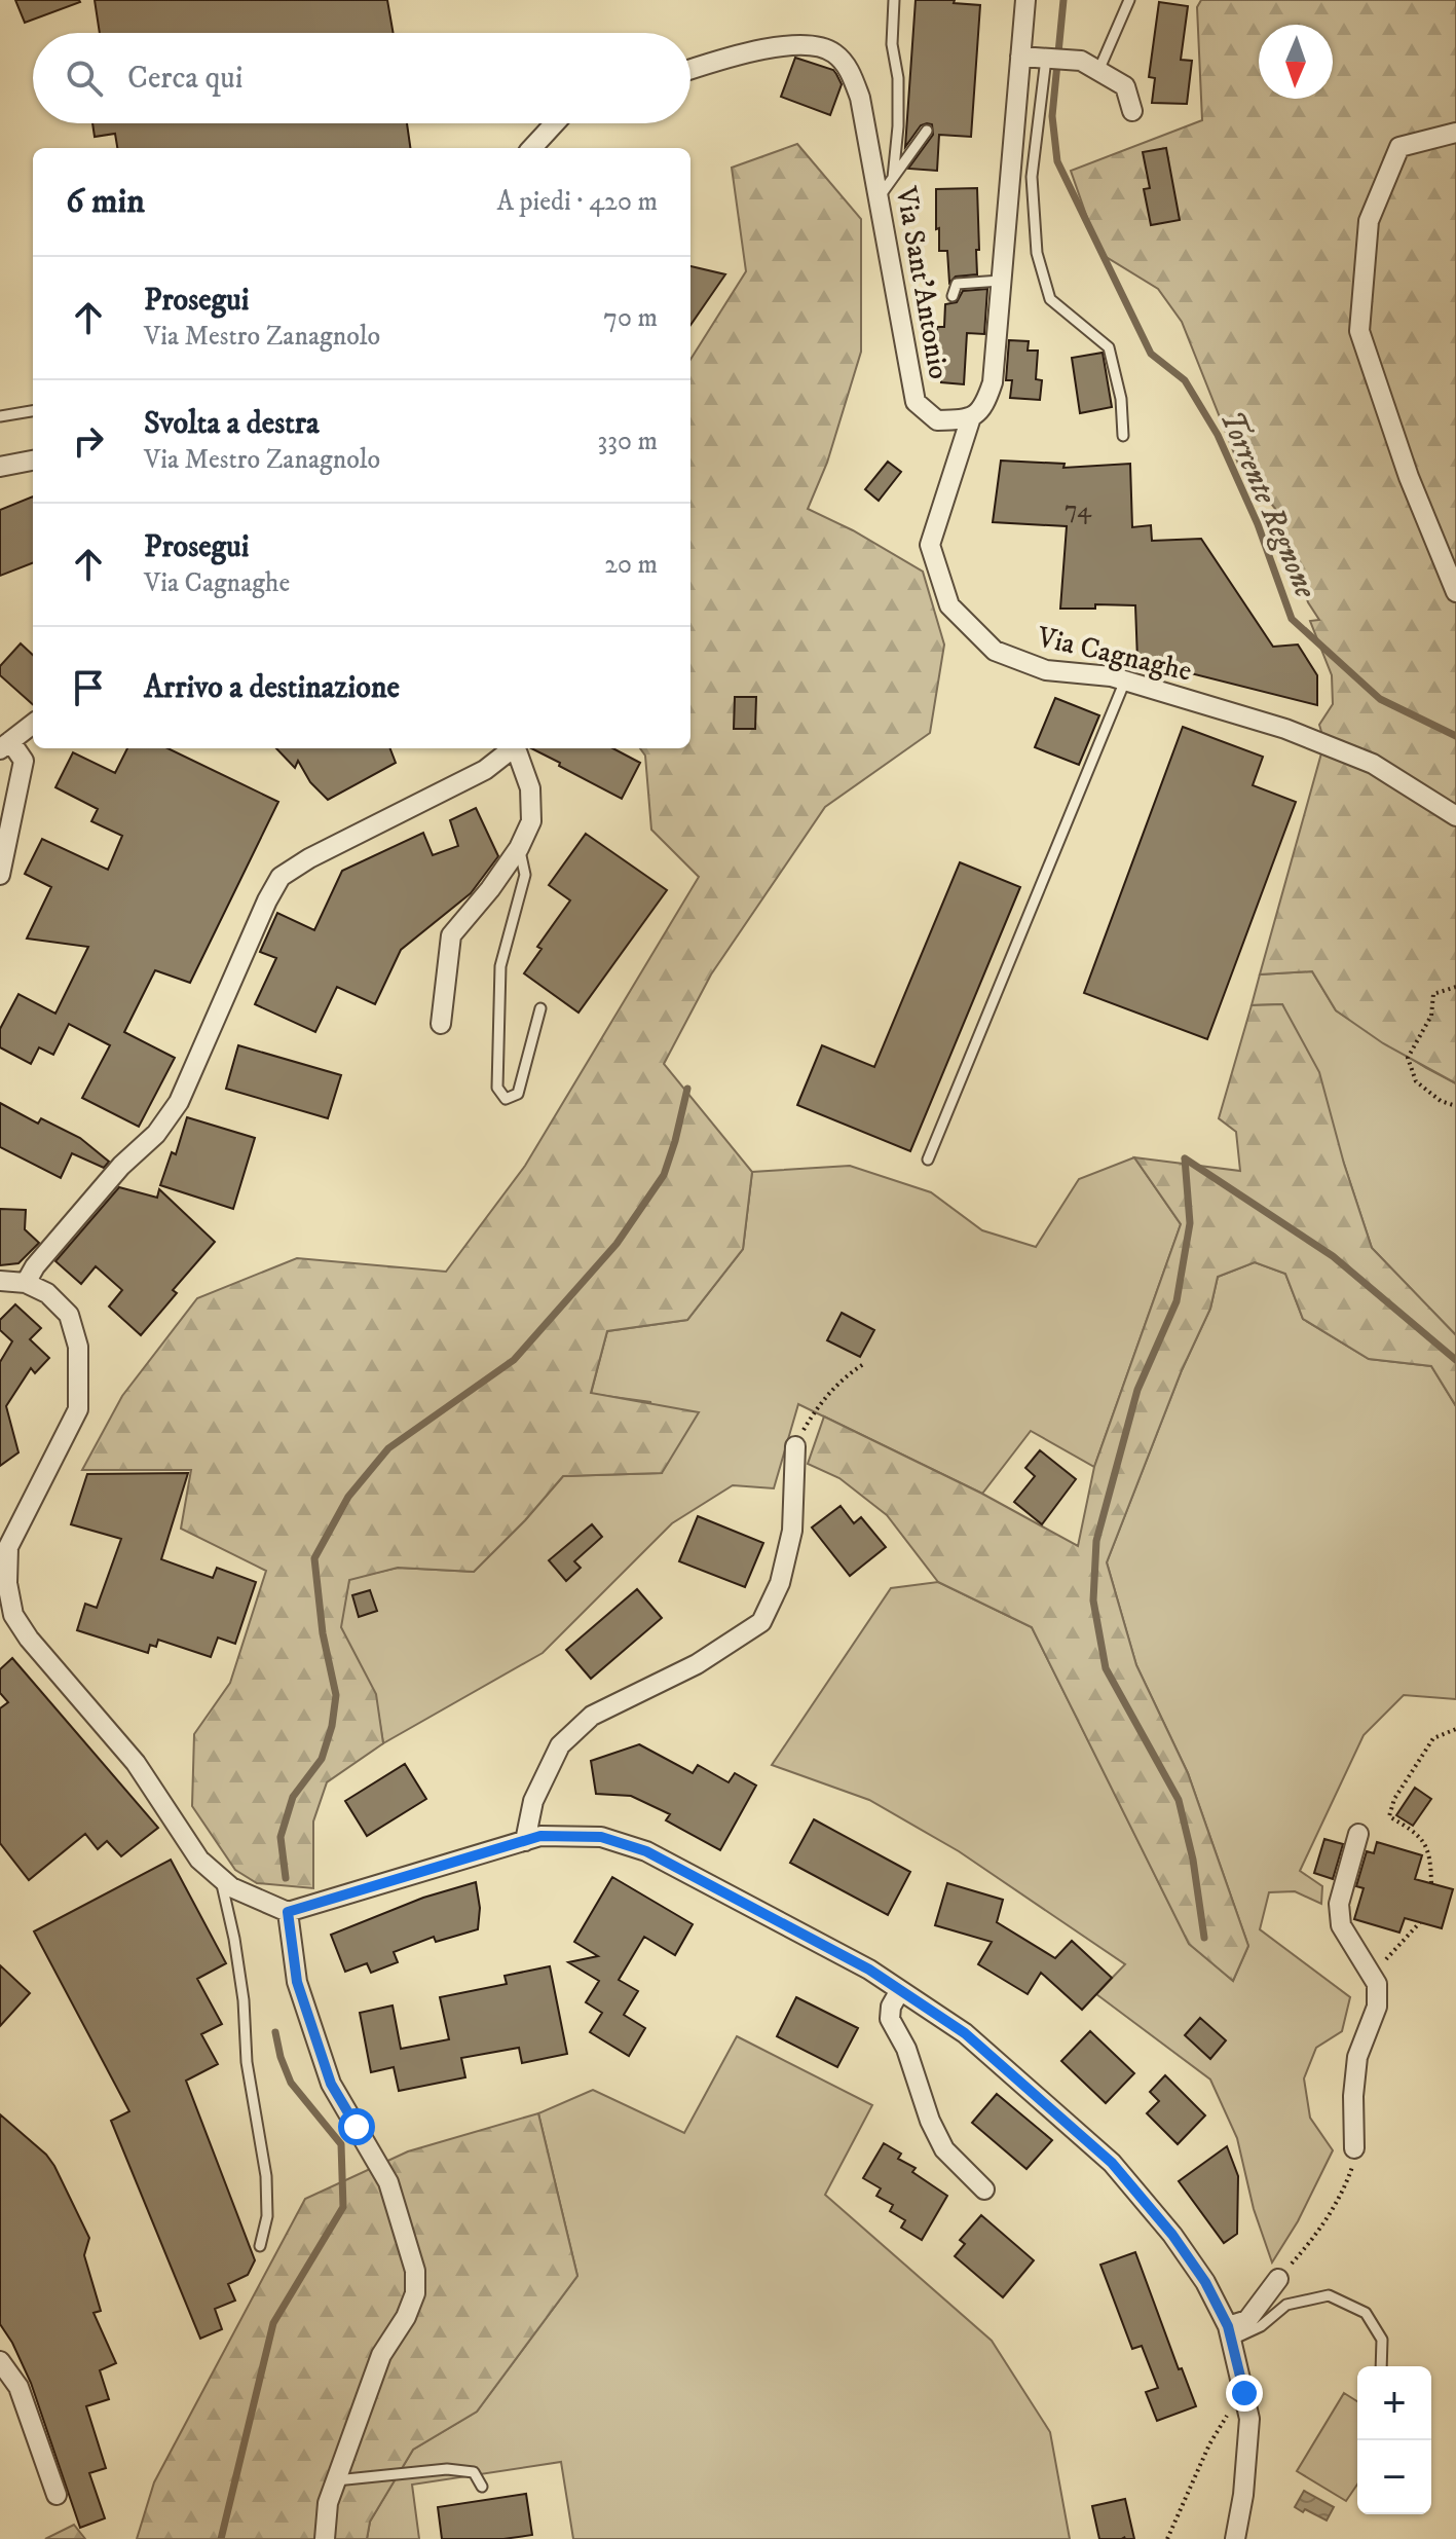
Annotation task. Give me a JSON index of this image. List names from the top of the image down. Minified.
{"streets":{"street":["Via Sant'Antonio","Via Cagnaghe"]},"crossings":[["Via Sant'Antonio","Via Cagnaghe"]],"water":["Torrente Regnone"],"house_numbers":["74"],"north":"bottom","page":{"search":"Cerca qui","heading":["6 min","A piedi · 420 m"],"list":[["Prosegui","Via Mestro Zanagnolo","70 m"],["Svolta a destra","Via Mestro Zanagnolo","330 m"],["Prosegui","Via Cagnaghe","20 m"],"Arrivo a destinazione"],"map_buttons":["+","−"]}}
